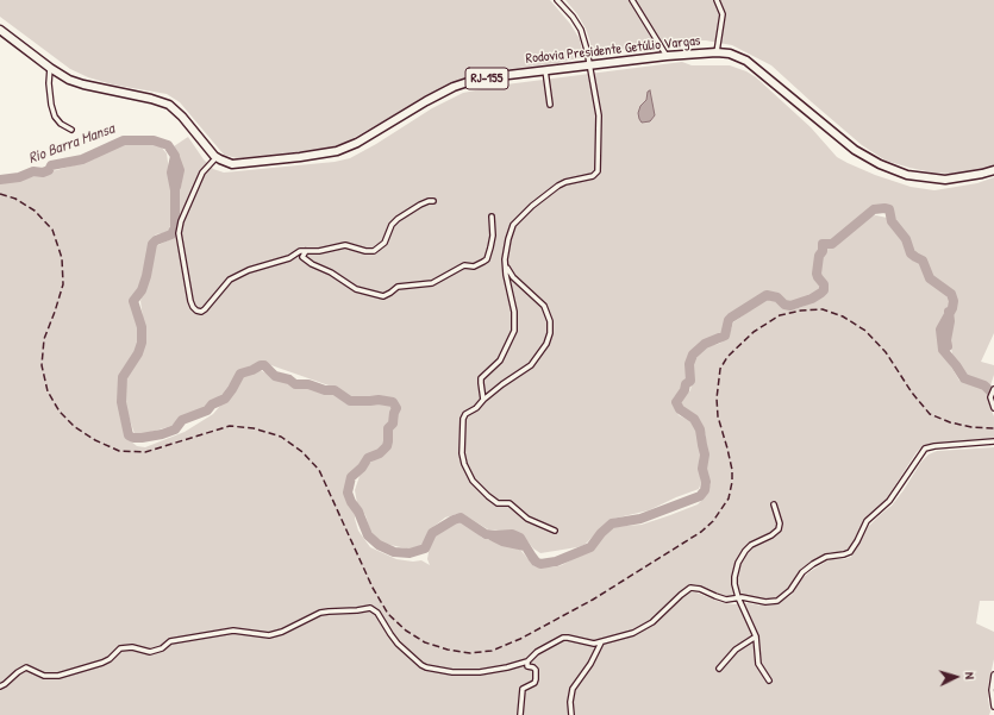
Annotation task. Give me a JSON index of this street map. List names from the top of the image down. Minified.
{"streets":{"main road":["Rodovia Presidente Getúlio Vargas","RJ-155"]},"water":["Rio Barra Mansa"],"north":"right"}
